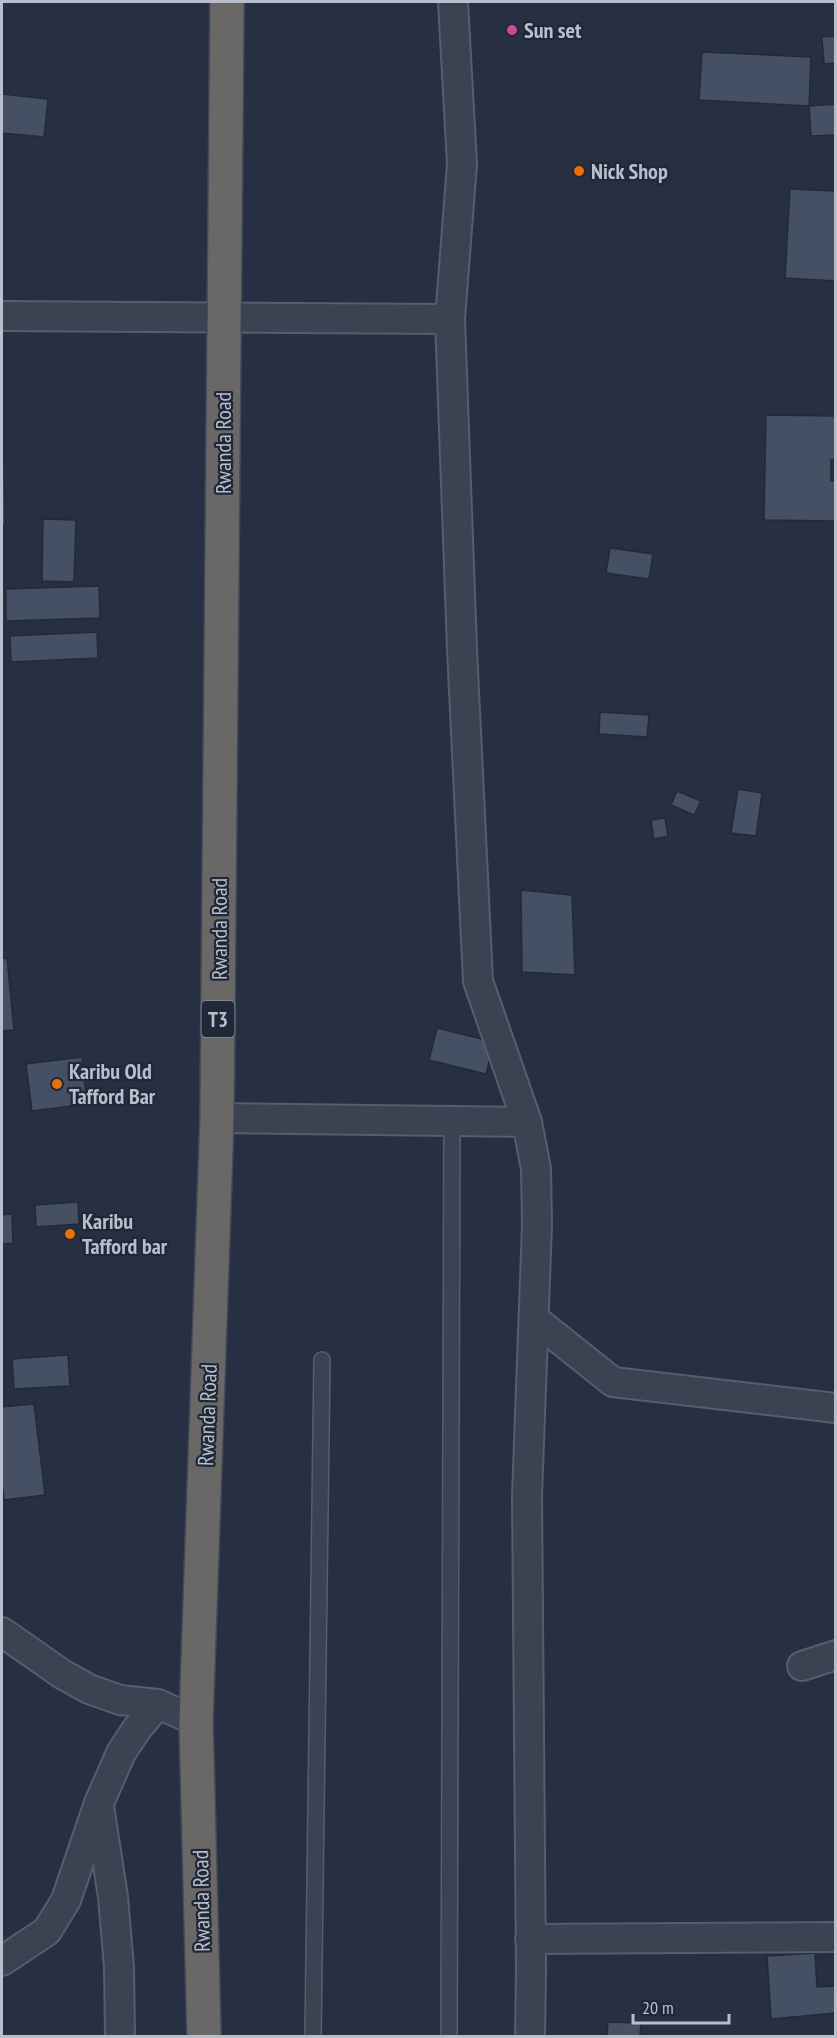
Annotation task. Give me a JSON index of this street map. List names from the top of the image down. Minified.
{"streets":{"highway":["Rwanda Road","T3"]},"places":["Sun set","Nick Shop","Karibu Old Tafford Bar","Karibu Tafford bar"],"scale_bar":"20 m"}
